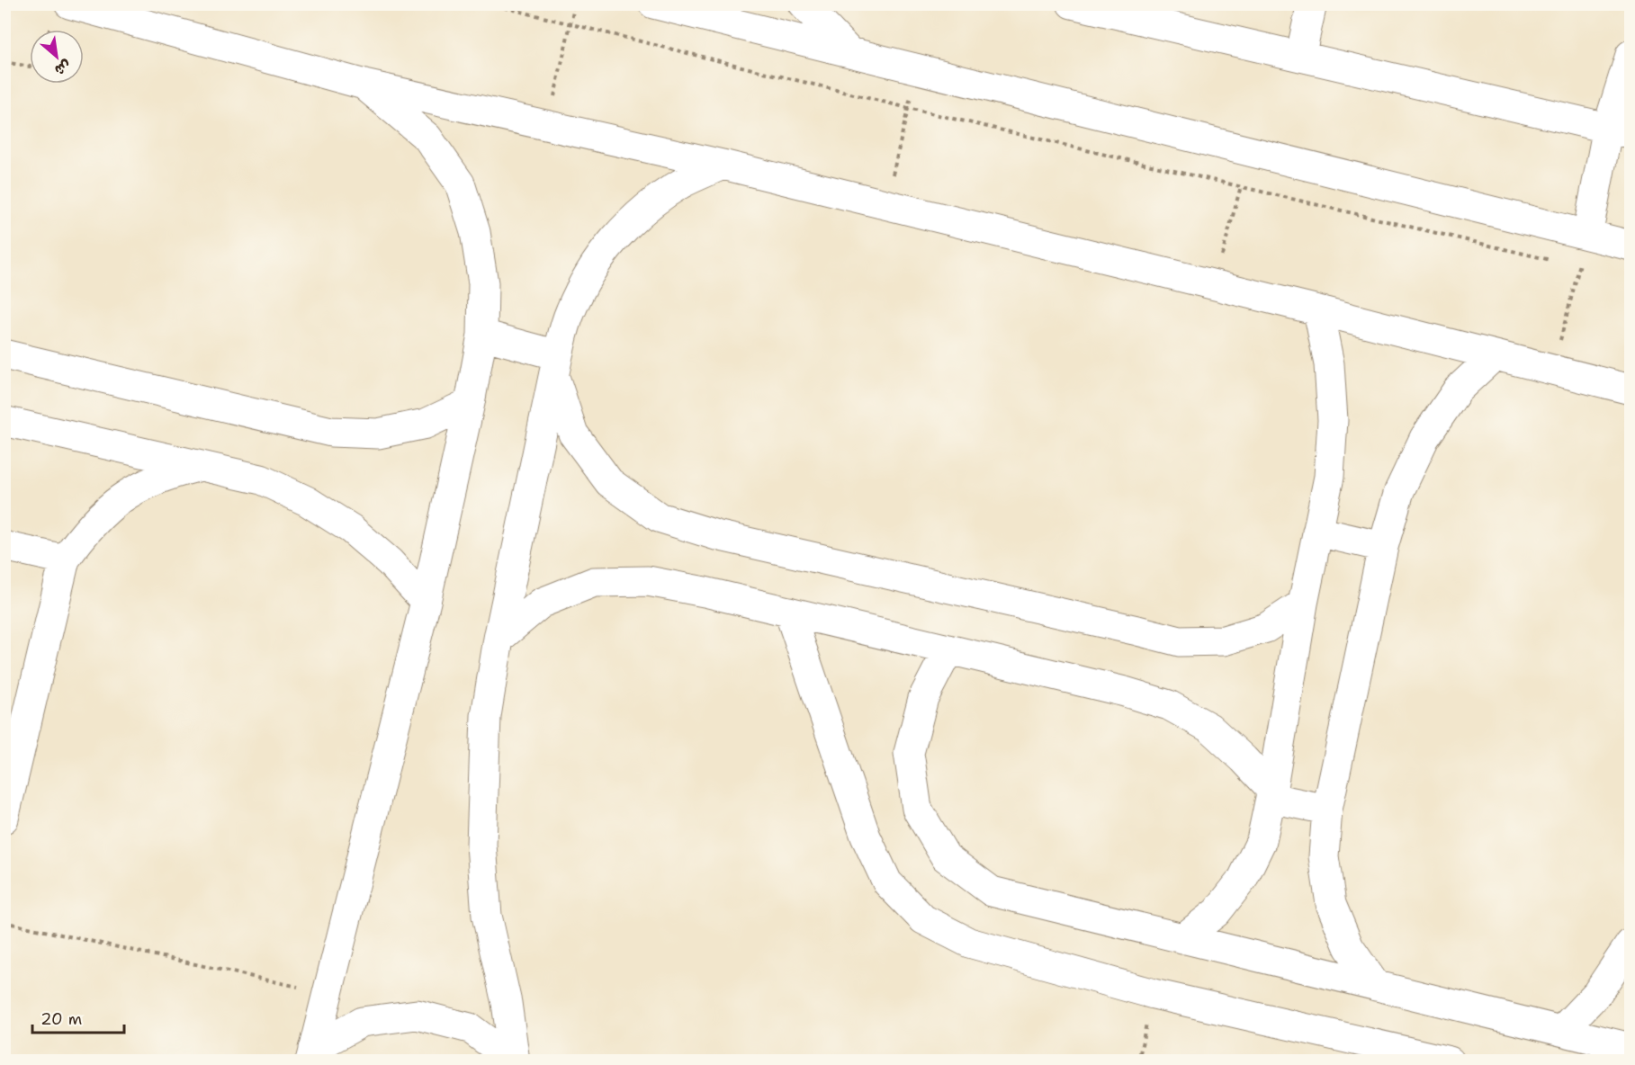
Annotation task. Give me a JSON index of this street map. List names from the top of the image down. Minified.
{"scale_bar":"20 m","north":"bottom right"}
